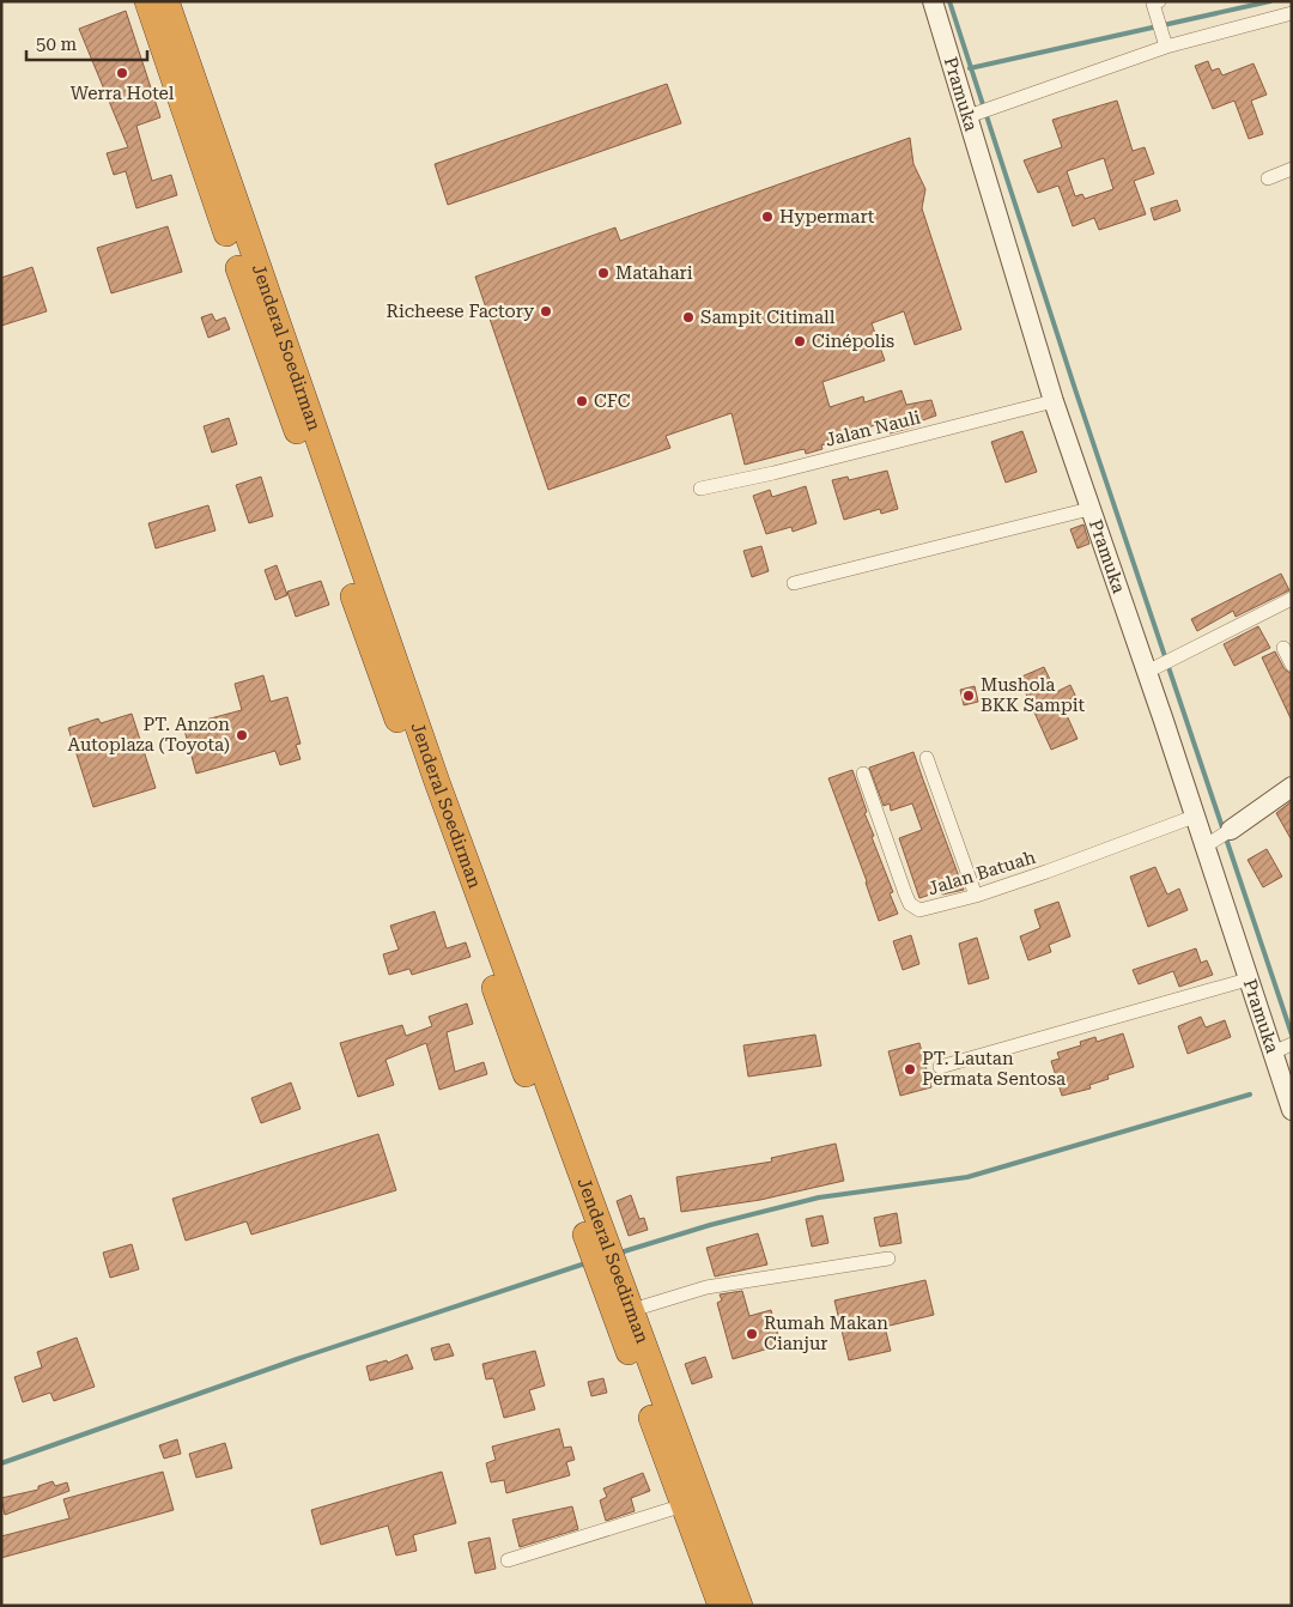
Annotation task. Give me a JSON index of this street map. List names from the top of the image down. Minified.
{"streets":{"highway":["Jenderal Soedirman"],"street":["Pramuka","Jalan Nauli","Jalan Batuah"]},"crossings":[["Pramuka","Jalan Nauli"],["Pramuka","Jalan Batuah"]],"places":["Werra Hotel","Hypermart","Matahari","Richeese Factory","Sampit Citimall","Cinépolis","CFC","Mushola BKK Sampit","PT. Anzon Autoplaza (Toyota)","PT. Lautan Permata Sentosa","Rumah Makan Cianjur"],"scale_bar":"50 m"}
